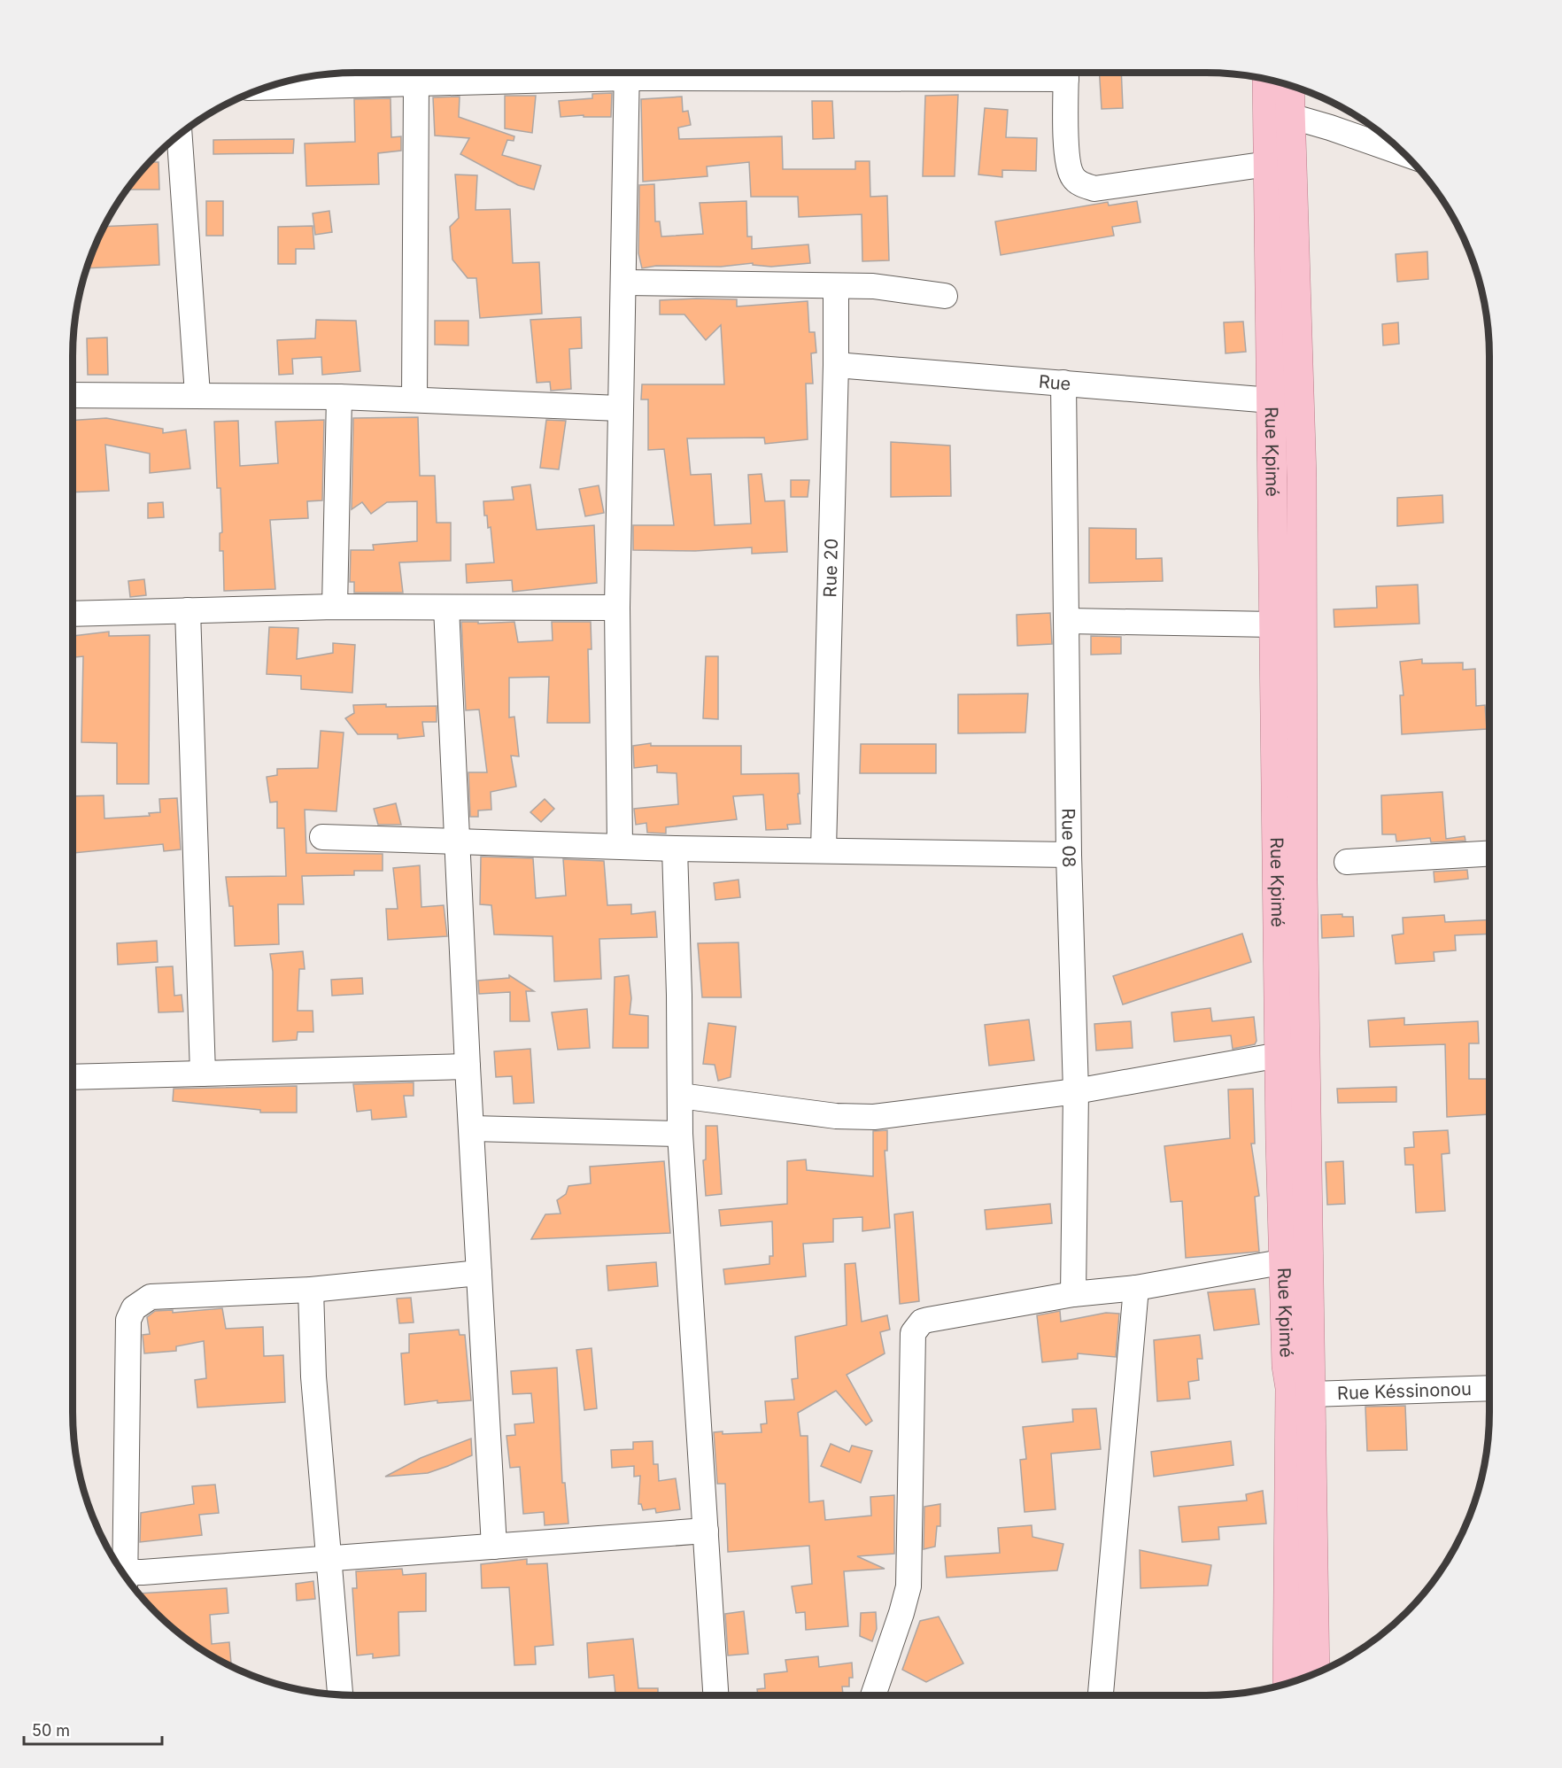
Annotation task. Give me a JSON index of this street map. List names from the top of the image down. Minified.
{"streets":{"main road":["Rue Kpimé"],"street":["Rue","Rue 20","Rue 08","Rue Késsinonou"]},"crossings":[["Rue","Rue Kpimé"],["Rue","Rue 20"],["Rue","Rue 08"],["Rue Kpimé","Rue Késsinonou"]],"scale_bar":"50 m"}
